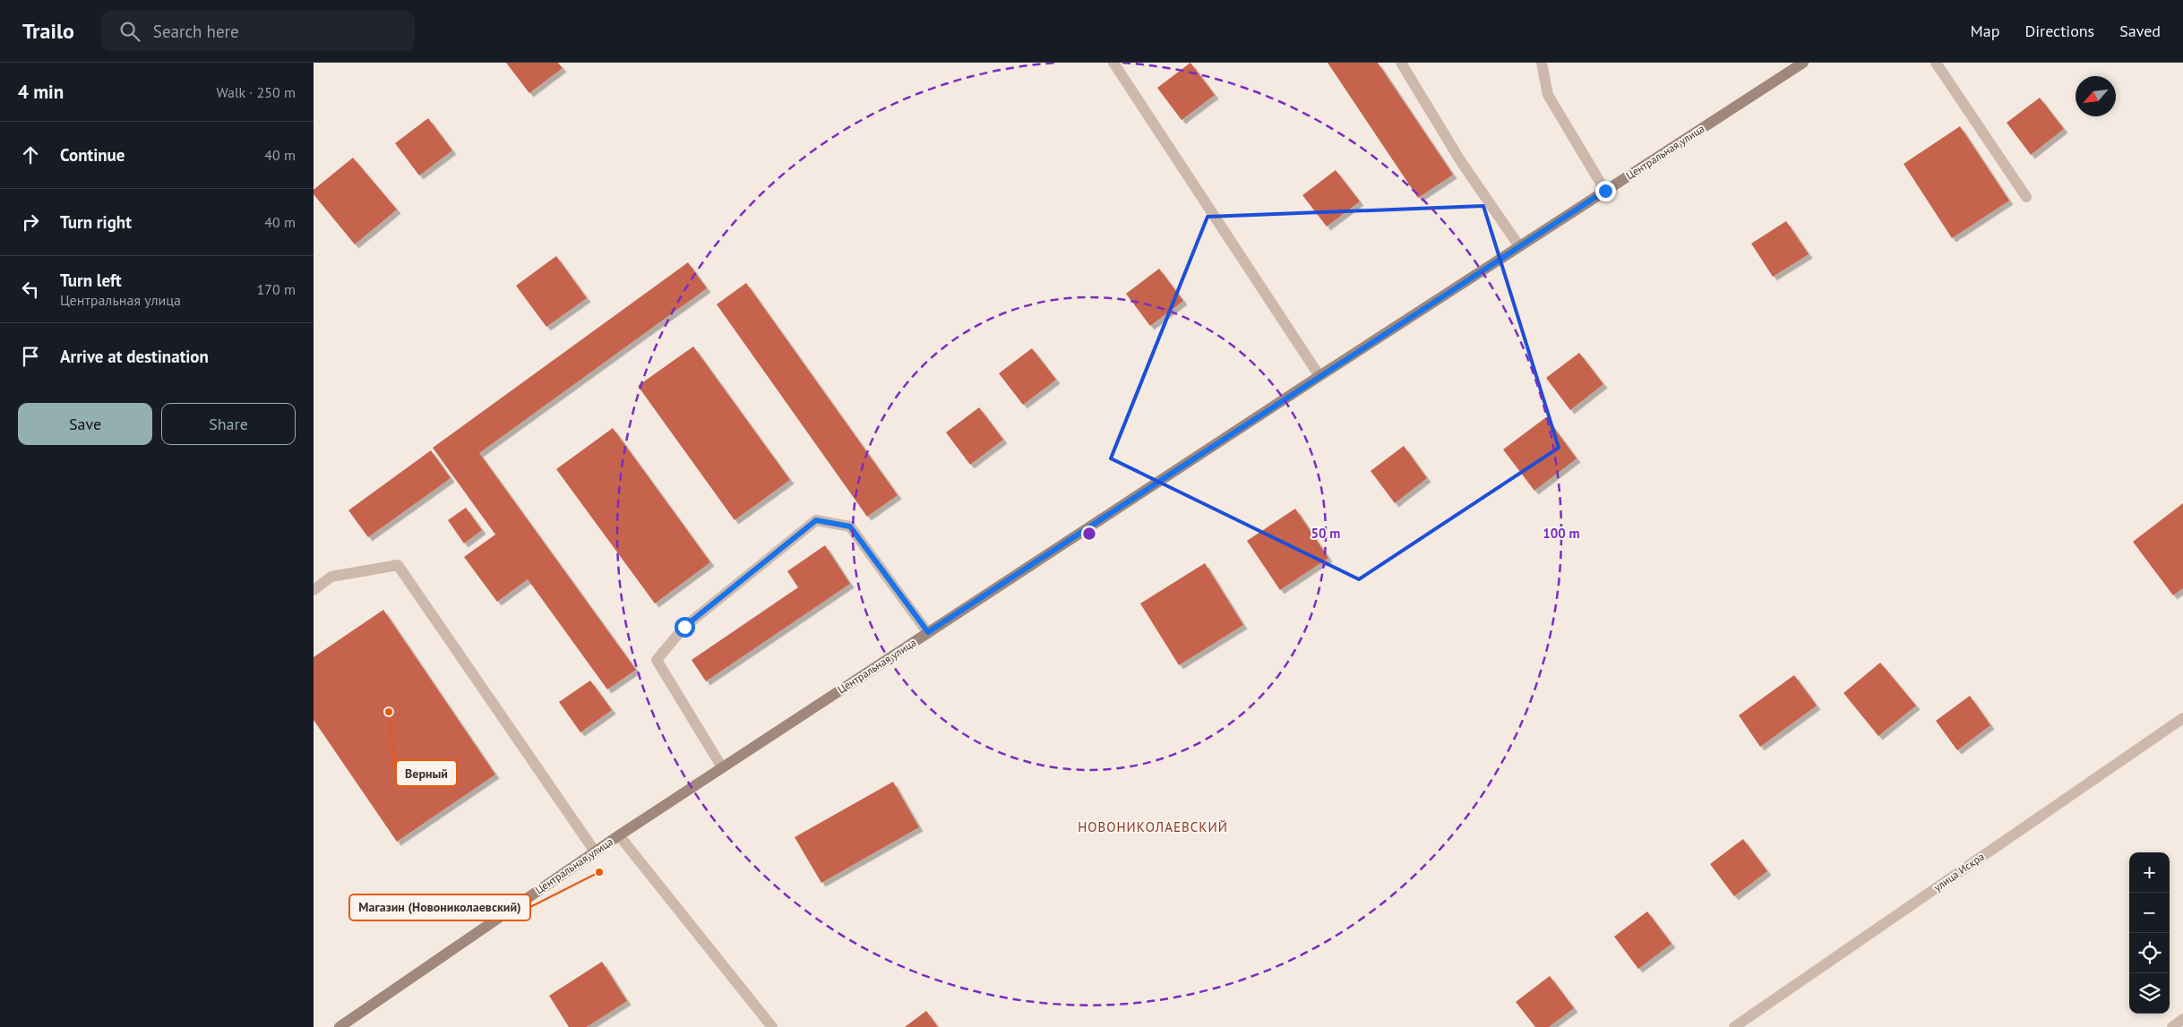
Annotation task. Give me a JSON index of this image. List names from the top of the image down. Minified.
{"streets":{"main road":["Центральная улица"],"street":["улица Искра"]},"districts":["НОВОНИКОЛАЕВСКИЙ"],"places":["Верный","Магазин (Новониколаевский)"],"north":"bottom left","page":{"header":"Trailo","search":"Search here","nav":["Map","Directions","Saved"],"heading":["4 min","Walk · 250 m"],"list":[["Continue","40 m"],["Turn right","40 m"],["Turn left","Центральная улица","170 m"],"Arrive at destination"],"buttons":["Save","Share"],"map_buttons":["+","−"]},"rings":["50 m","100 m"]}
